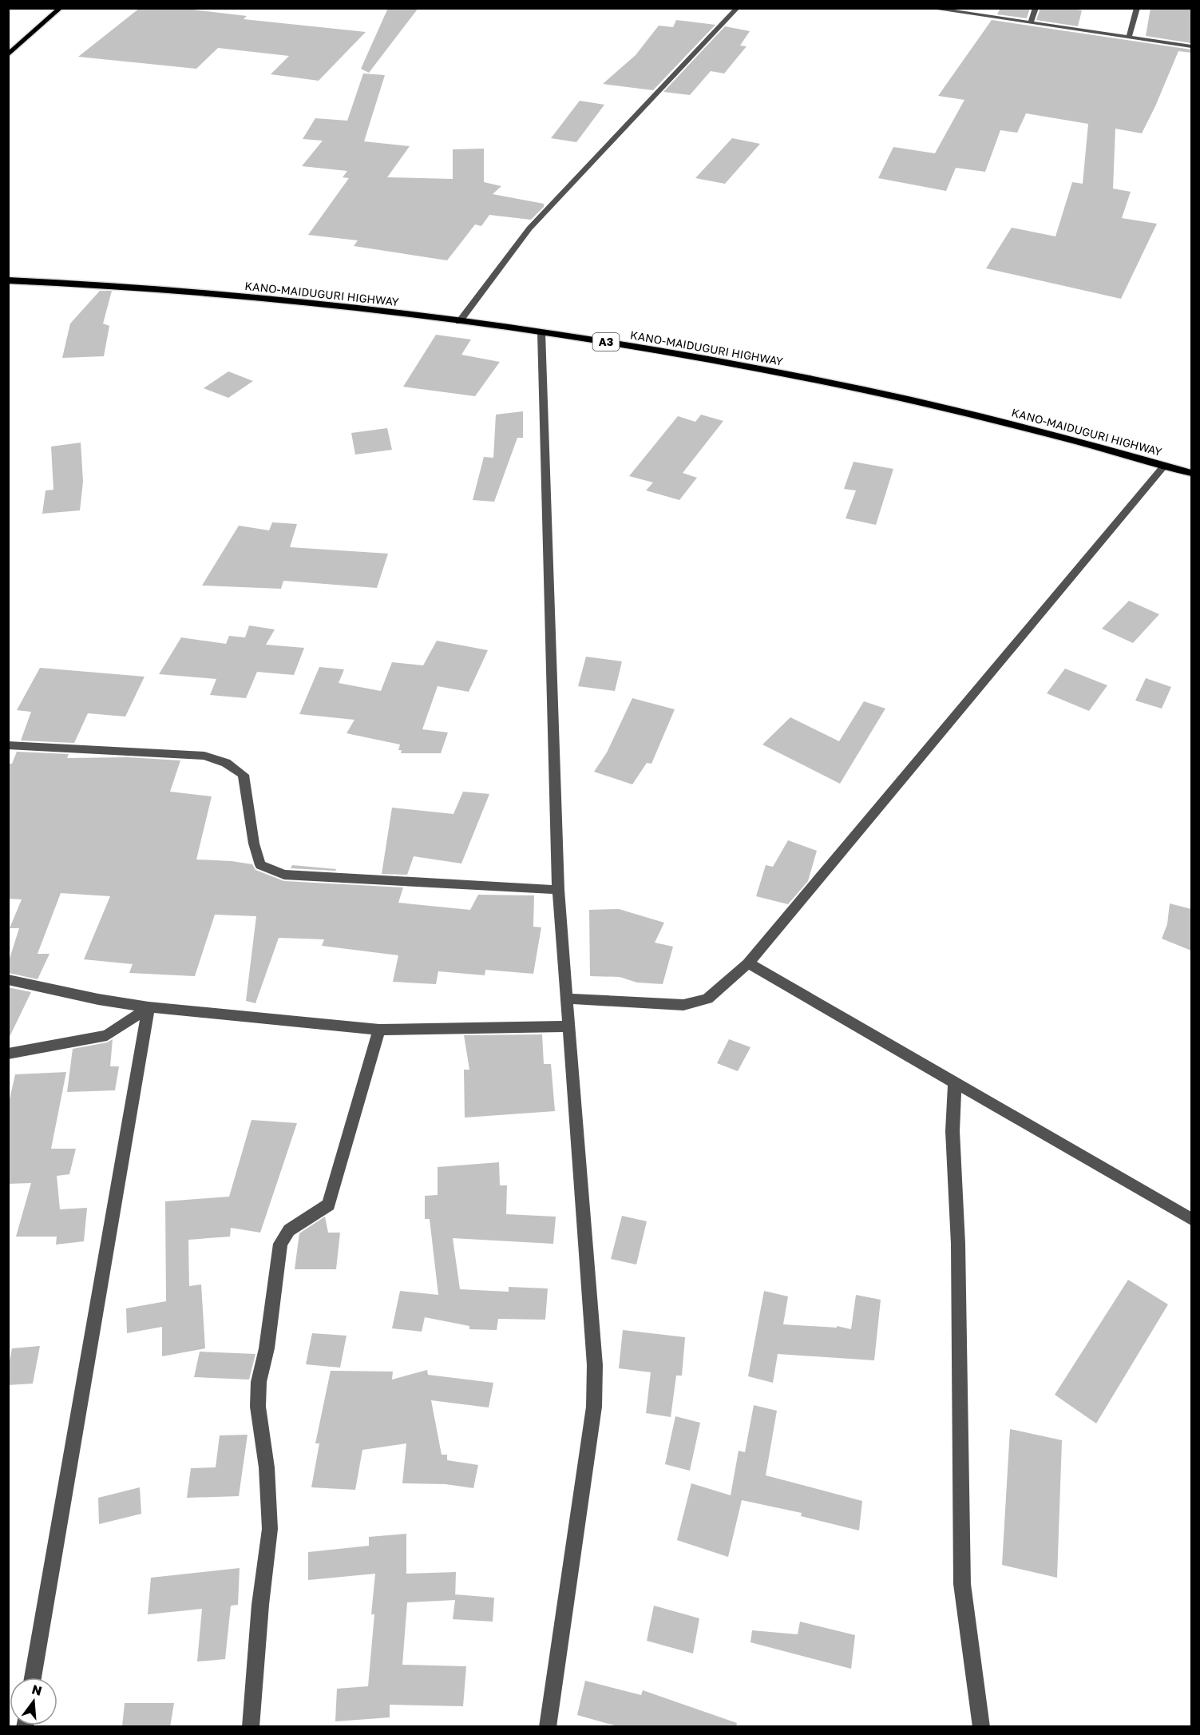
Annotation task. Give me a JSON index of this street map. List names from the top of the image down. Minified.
{"streets":{"highway":["KANO-MAIDUGURI HIGHWAY","A3"]},"north":"top"}
